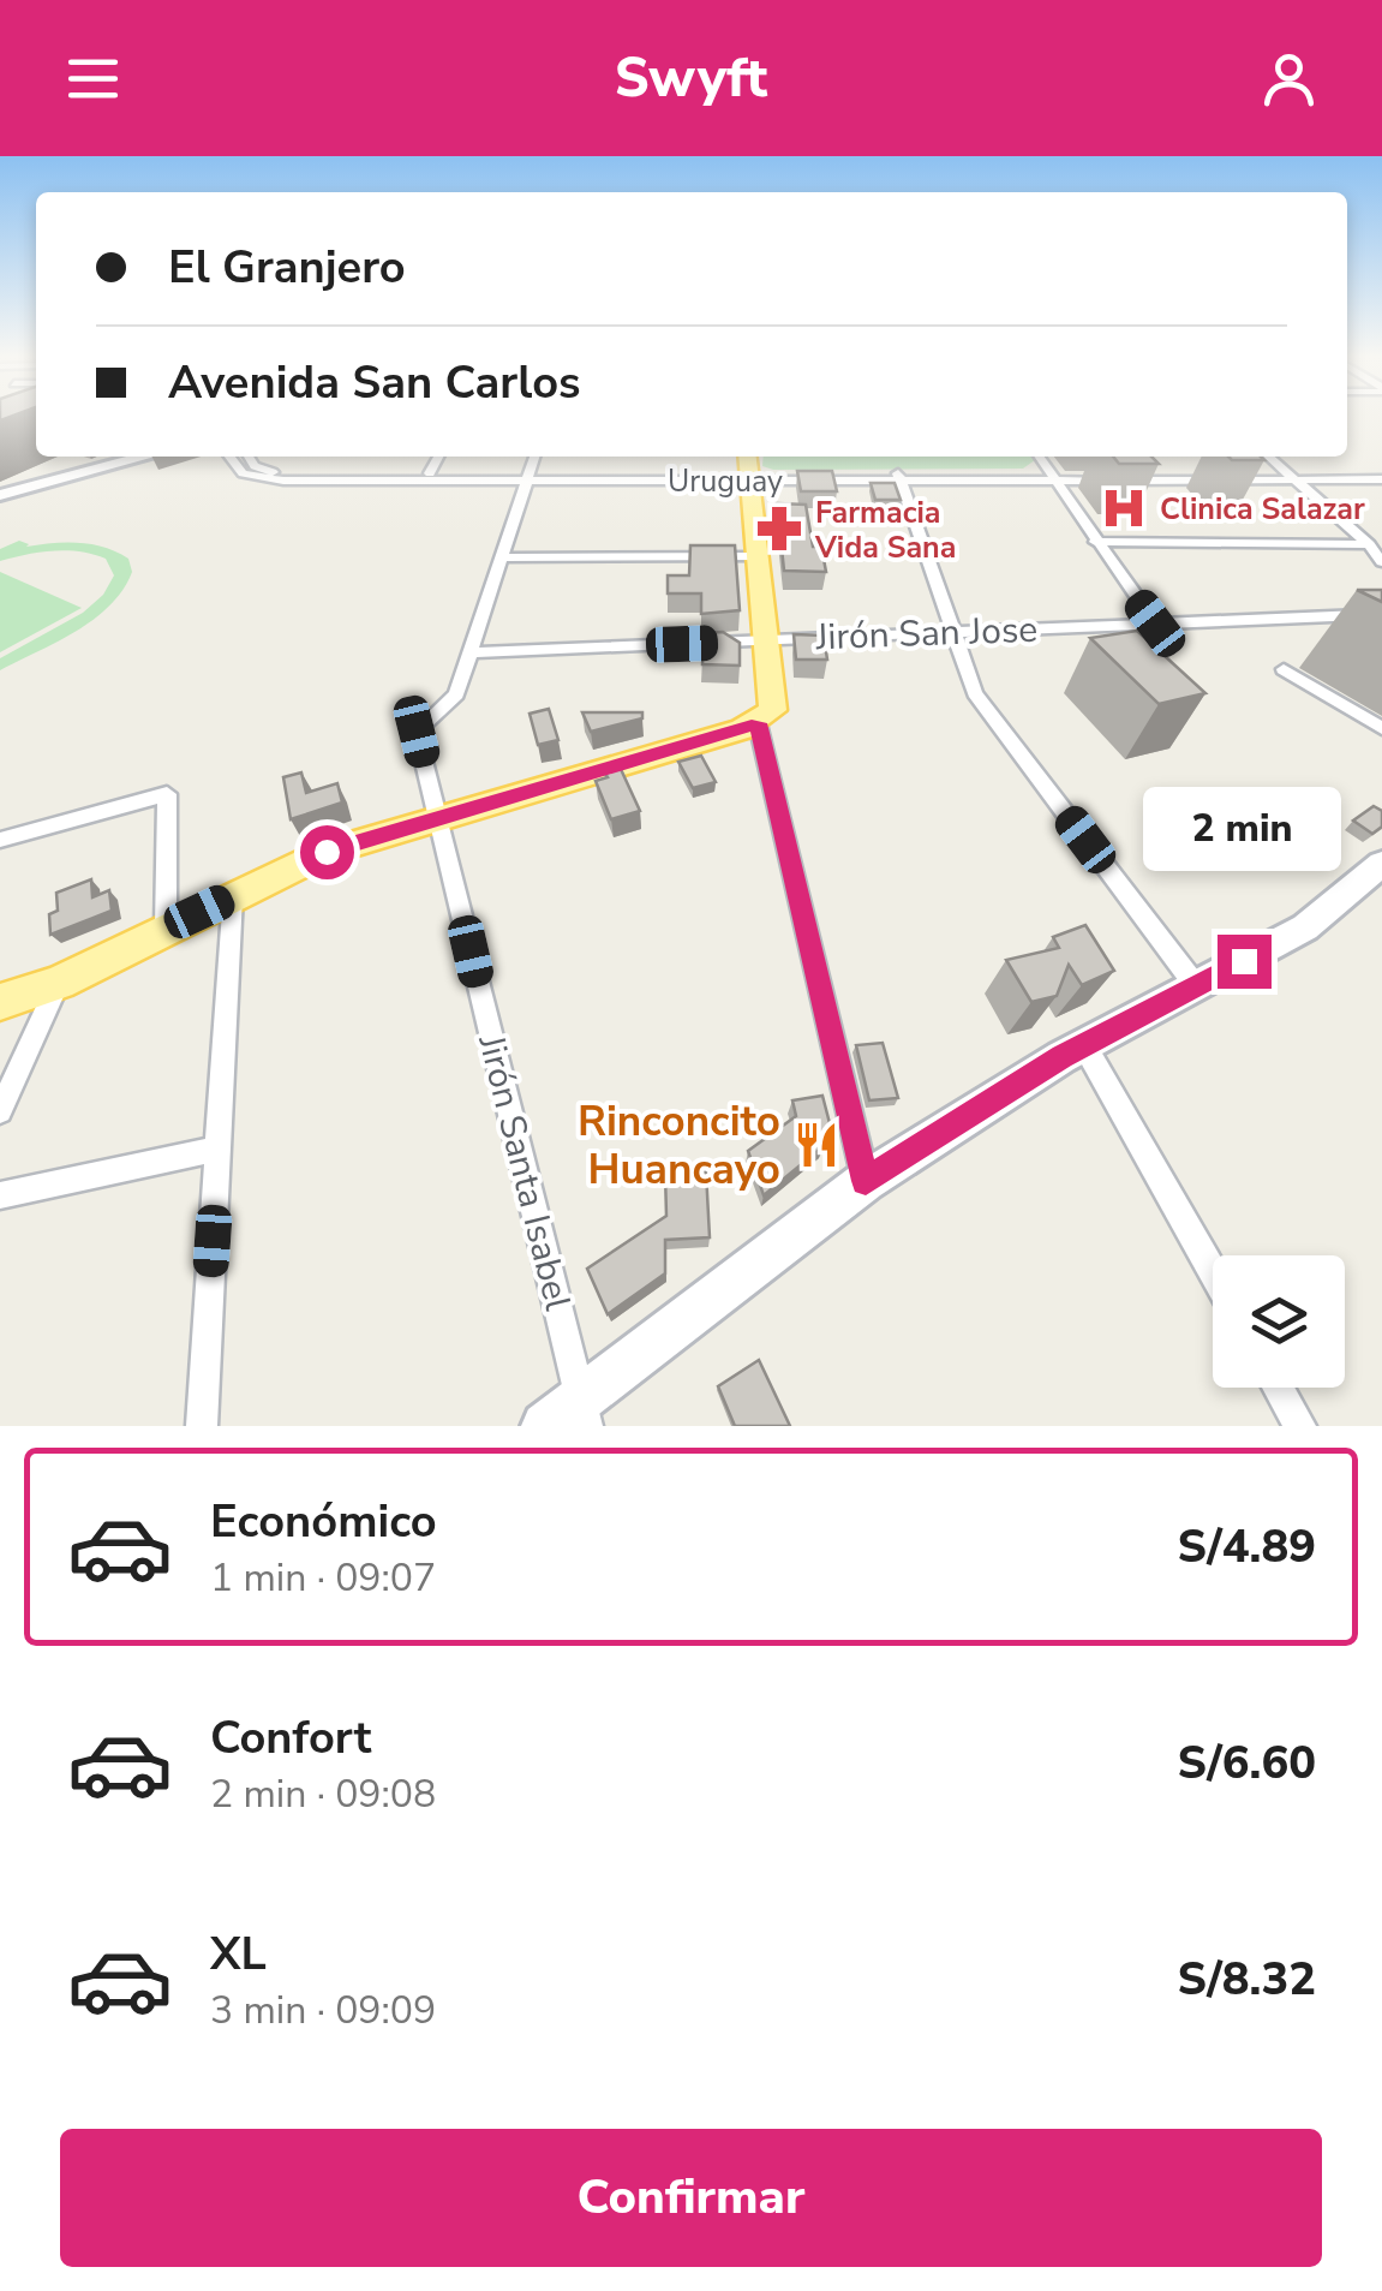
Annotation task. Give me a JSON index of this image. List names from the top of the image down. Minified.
{"streets":{"street":["Uruguay","Jirón San Jose","Jirón Santa Isabel"]},"crossings":[["Uruguay","Jirón Santa Isabel"],["Jirón San Jose","Jirón Santa Isabel"]],"places":{"hospital":["Clinica Salazar"],"pharmacy":["Farmacia Vida Sana"],"restaurant":["Rinconcito Huancayo"]},"page":{"header":"Swyft","banner":["El Granjero","Avenida San Carlos"],"bubble":"2 min","list":[{"name":"Económico","note":"1 min · 09:07","value":"S/4.89"},{"name":"Confort","note":"2 min · 09:08","value":"S/6.60"},{"name":"XL","note":"3 min · 09:09","value":"S/8.32"}],"buttons":"Confirmar"}}
